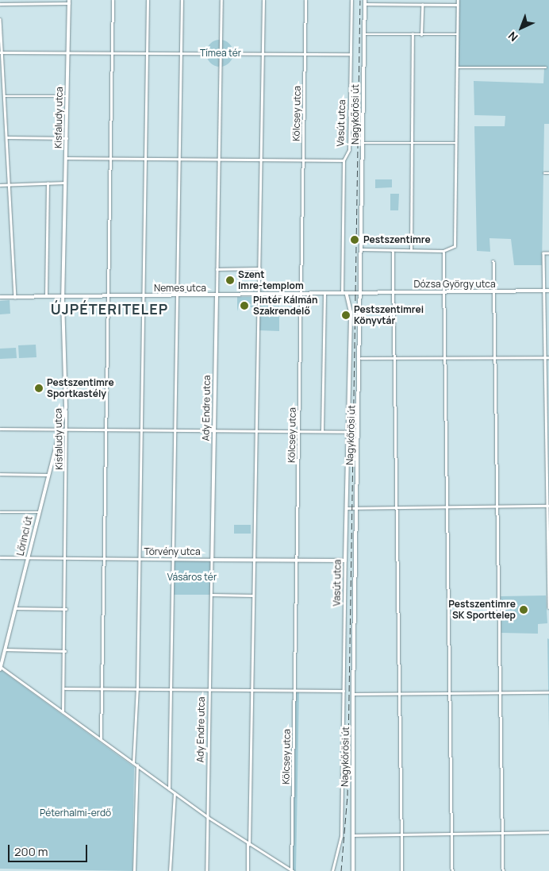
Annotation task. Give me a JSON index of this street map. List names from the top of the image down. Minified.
{"streets":{"street":["Kölcsey utca","Nagykőrösi út","Kisfaludy utca","Vasút utca","Dózsa György utca","Nemes utca","Ady Endre utca","Lőrinci út","Törvény utca"]},"crossings":[["Kölcsey utca","Nemes utca"],["Kölcsey utca","Törvény utca"],["Nagykőrösi út","Dózsa György utca"],["Nagykőrösi út","Nemes utca"],["Kisfaludy utca","Nemes utca"],["Kisfaludy utca","Lőrinci út"],["Kisfaludy utca","Törvény utca"],["Vasút utca","Nemes utca"],["Vasút utca","Törvény utca"],["Dózsa György utca","Nemes utca"],["Nemes utca","Ady Endre utca"],["Ady Endre utca","Törvény utca"],["Lőrinci út","Törvény utca"]],"districts":["ÚJPÉTERITELEP"],"parks":["Tímea tér","Vásáros tér","Péterhalmi-erdő"],"places":["Pestszentimre","Szent Imre-templom","Pintér Kálmán Szakrendelő","Pestszentimrei Könyvtár","Pestszentimre Sportkastély","Pestszentimre SK Sporttelep"],"scale_bar":"200 m","north":"bottom left"}
